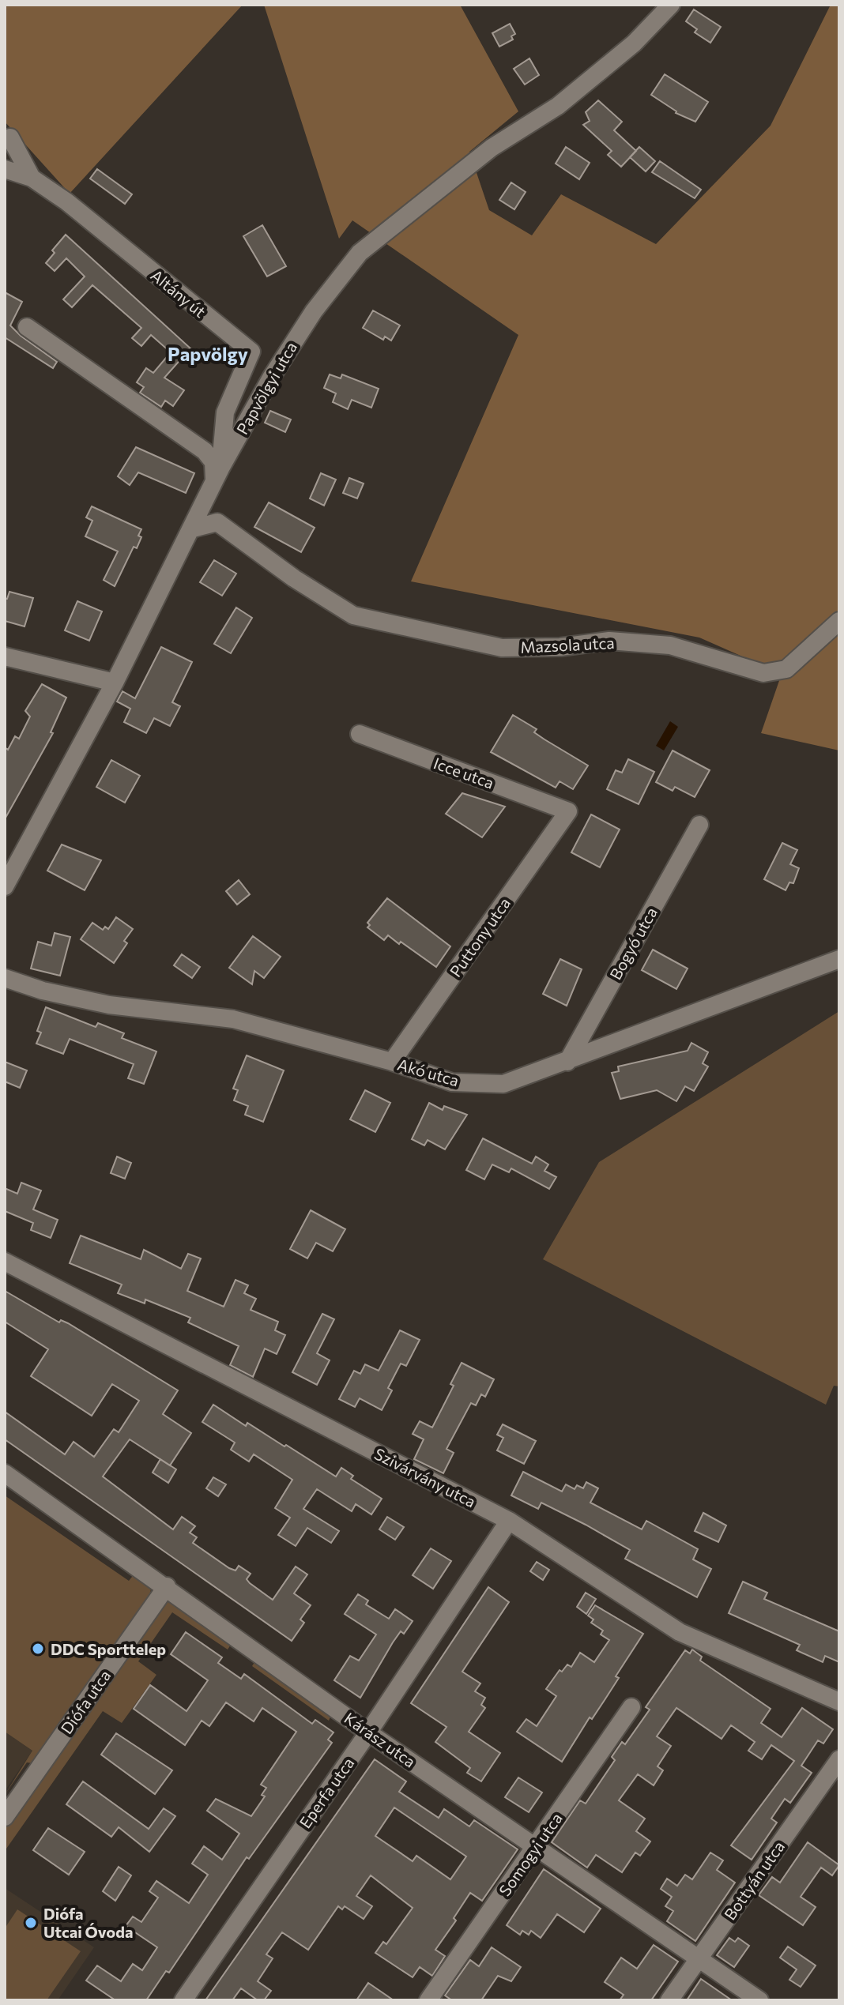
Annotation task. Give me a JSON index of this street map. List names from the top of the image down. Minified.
{"streets":{"street":["Altány út","Papvölgyi utca","Mazsola utca","Icce utca","Puttony utca","Bogyó utca","Akó utca","Szivárvány utca","Diófa utca","Kárász utca","Eperfa utca","Somogyi utca","Bottyán utca"]},"crossings":[["Altány út","Papvölgyi utca"],["Papvölgyi utca","Mazsola utca"],["Icce utca","Puttony utca"],["Puttony utca","Akó utca"],["Bogyó utca","Akó utca"],["Szivárvány utca","Eperfa utca"],["Diófa utca","Kárász utca"],["Kárász utca","Eperfa utca"],["Kárász utca","Somogyi utca"],["Kárász utca","Bottyán utca"]],"districts":["Papvölgy"],"places":["DDC Sporttelep","Diófa Utcai Óvoda"]}
